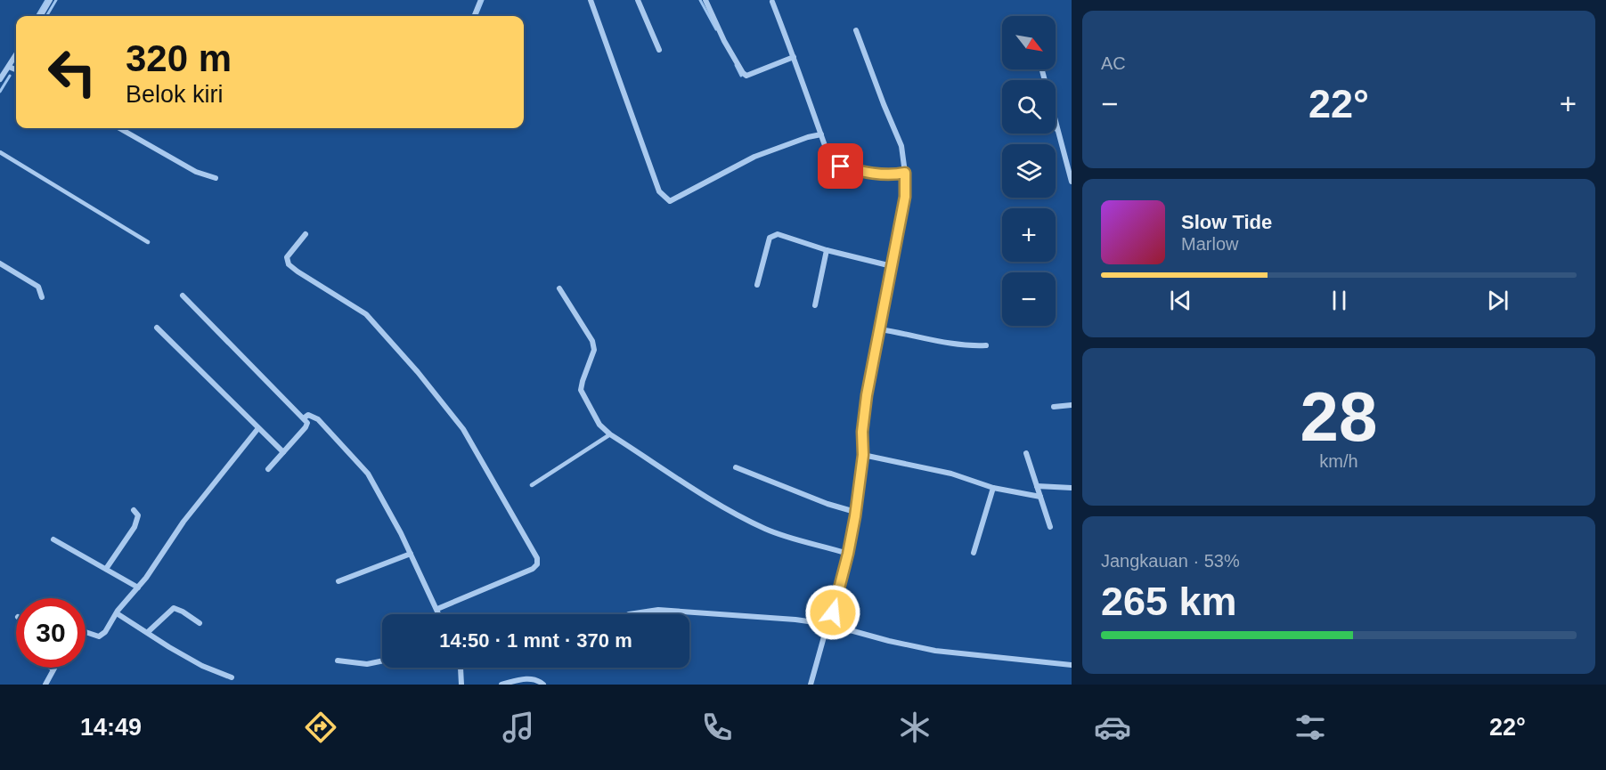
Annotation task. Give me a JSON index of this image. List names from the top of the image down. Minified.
{"north":"bottom right","page":{"tile":["AC",["28","km/h"],["Jangkauan · 53%","265 km"]],"map_buttons":["+","−"],"turn":["320 m","Belok kiri"],"heat":["−","22°","+"],"song":["Slow Tide","Marlow"],"limit":"30","trip":"14:50 · 1 mnt · 370 m","tabs":["14:49","22°"]}}
